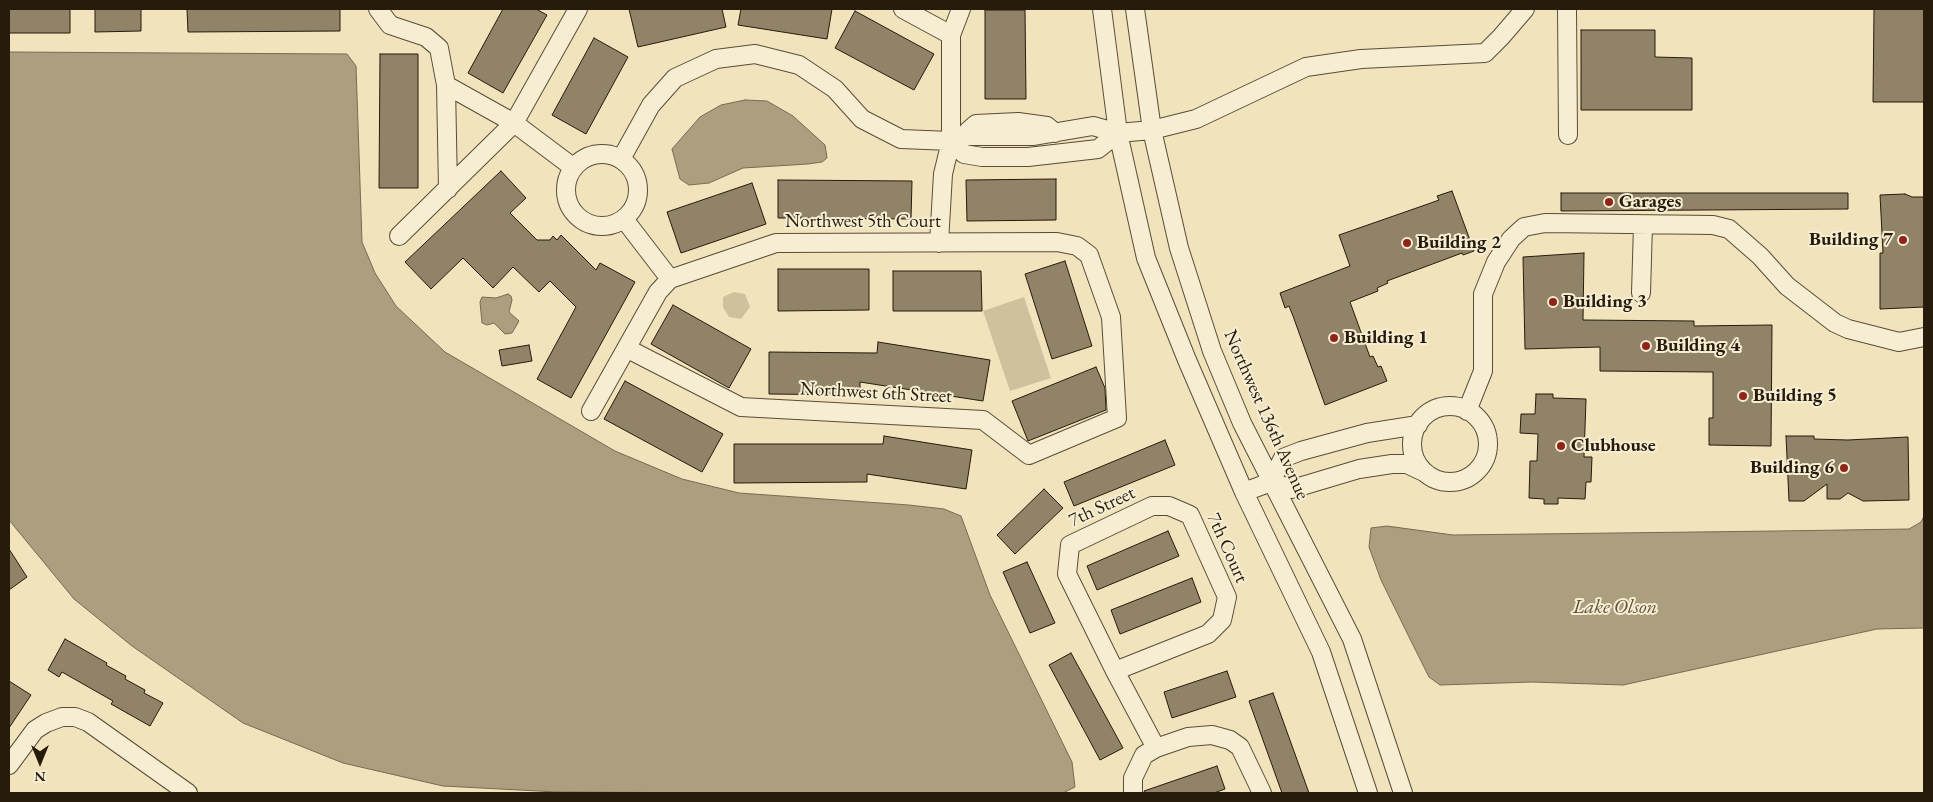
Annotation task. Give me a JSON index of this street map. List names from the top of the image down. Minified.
{"streets":{"street":["Northwest 5th Court","Northwest 6th Street","Northwest 136th Avenue","7th Street","7th Court"]},"crossings":[["Northwest 5th Court","Northwest 6th Street"],["7th Street","7th Court"]],"water":["Lake Olson"],"places":["Garages","Building 7","Building 2","Building 3","Building 1","Building 4","Building 5","Clubhouse","Building 6"],"north":"bottom"}
